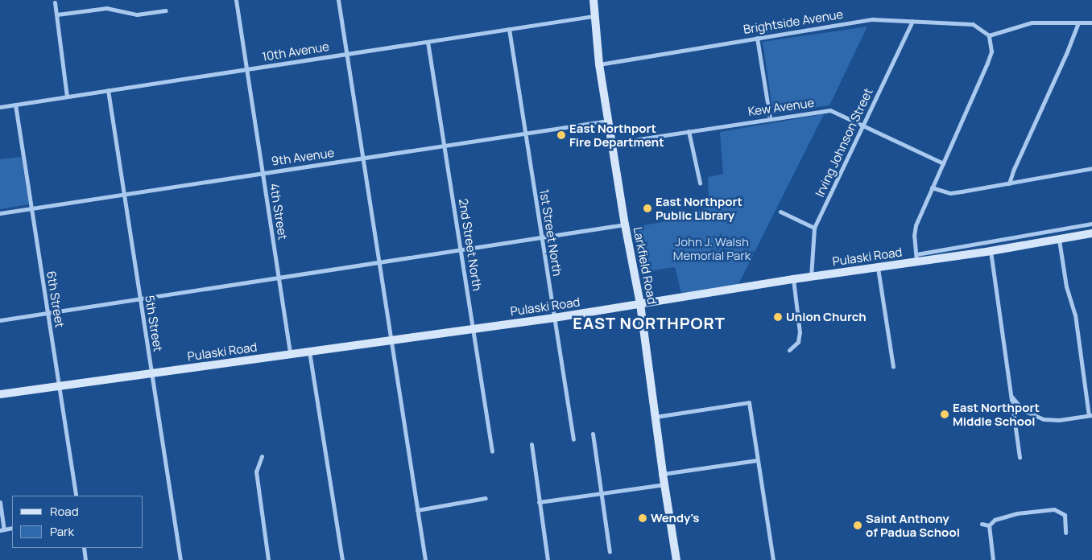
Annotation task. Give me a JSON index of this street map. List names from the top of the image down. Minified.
{"streets":{"main road":["Pulaski Road","Larkfield Road"],"street":["Brightside Avenue","10th Avenue","Kew Avenue","Irving Johnson Street","9th Avenue","4th Street","1st Street North","2nd Street North","6th Street","5th Street"]},"crossings":[["Brightside Avenue","Irving Johnson Street"],["Brightside Avenue","Larkfield Road"],["10th Avenue","4th Street"],["10th Avenue","1st Street North"],["10th Avenue","2nd Street North"],["10th Avenue","Larkfield Road"],["10th Avenue","6th Street"],["10th Avenue","5th Street"],["Kew Avenue","Irving Johnson Street"],["Kew Avenue","Larkfield Road"],["Irving Johnson Street","Pulaski Road"],["9th Avenue","4th Street"],["9th Avenue","1st Street North"],["9th Avenue","2nd Street North"],["9th Avenue","Larkfield Road"],["9th Avenue","6th Street"],["9th Avenue","5th Street"],["4th Street","Pulaski Road"],["1st Street North","Pulaski Road"],["2nd Street North","Pulaski Road"],["Pulaski Road","Larkfield Road"],["Pulaski Road","6th Street"],["Pulaski Road","5th Street"]],"districts":["EAST NORTHPORT"],"parks":["John J. Walsh Memorial Park"],"places":["East Northport Fire Department","East Northport Public Library","Union Church","East Northport Middle School","Wendy's","Saint Anthony of Padua School"],"legend":["Road","Park"]}
